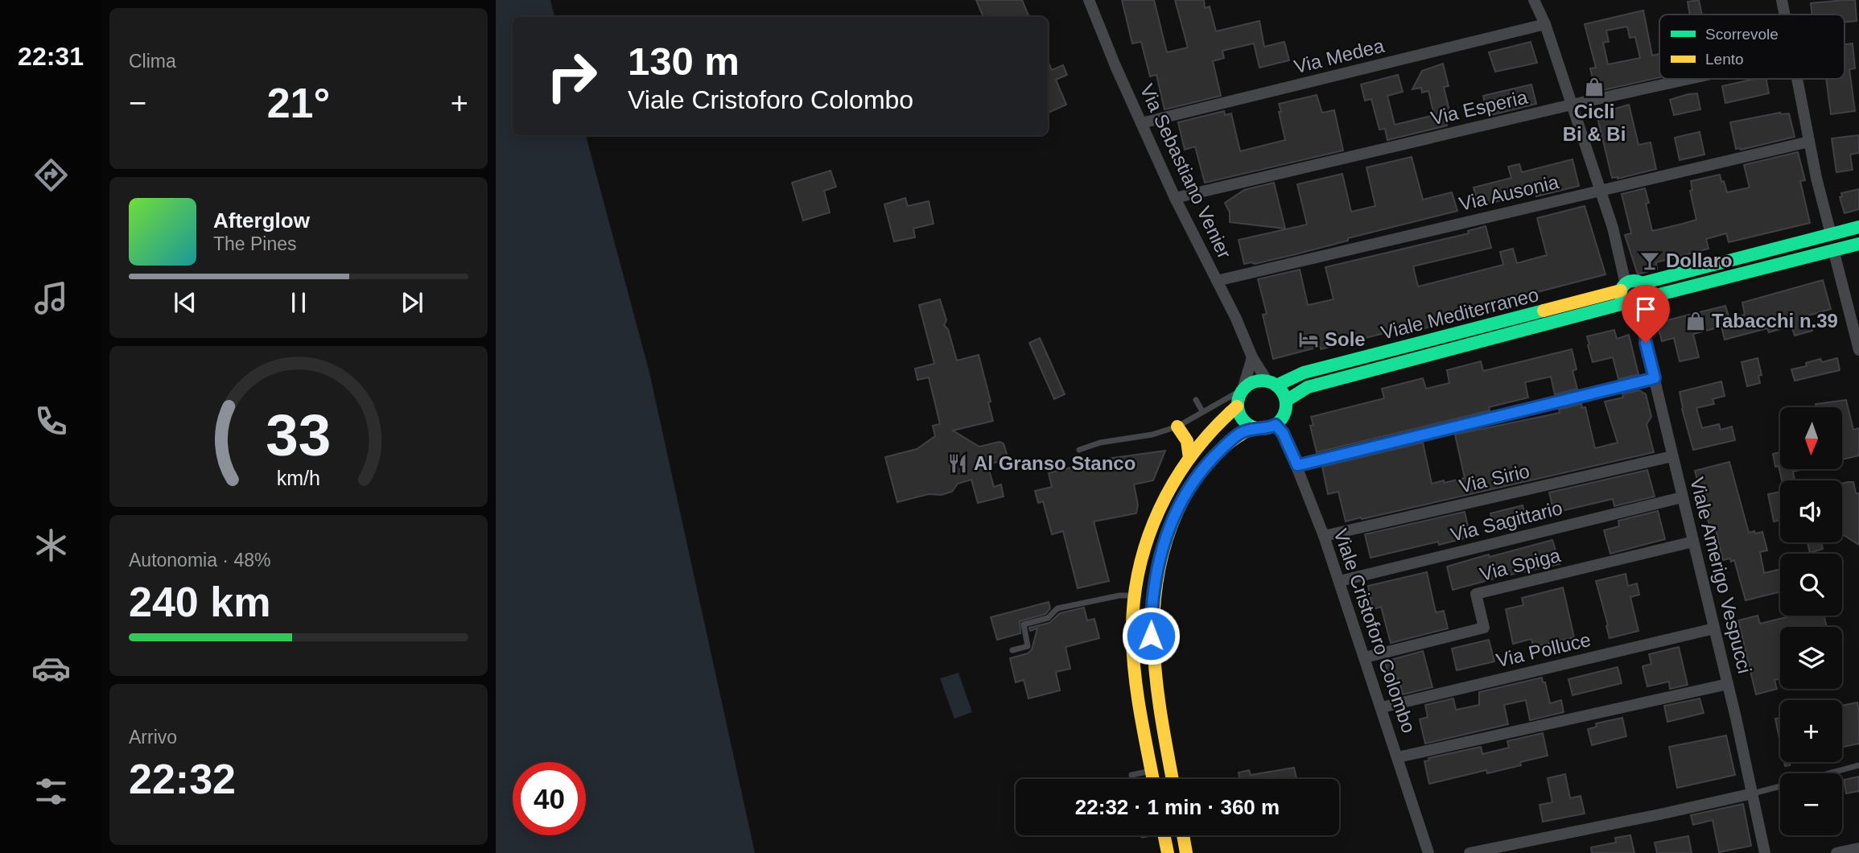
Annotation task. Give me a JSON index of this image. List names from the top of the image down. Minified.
{"streets":{"street":["Via Medea","Via Esperia","Via Sebastiano Venier","Via Ausonia","Viale Mediterraneo","Via Sirio","Via Sagittario","Via Spiga","Viale Amerigo Vespucci","Viale Cristoforo Colombo","Via Polluce"]},"crossings":[["Via Medea","Via Sebastiano Venier"],["Via Esperia","Via Sebastiano Venier"],["Via Sebastiano Venier","Via Ausonia"],["Via Sebastiano Venier","Viale Mediterraneo"],["Via Sebastiano Venier","Viale Cristoforo Colombo"],["Viale Mediterraneo","Viale Amerigo Vespucci"],["Viale Mediterraneo","Viale Cristoforo Colombo"],["Via Sirio","Viale Amerigo Vespucci"],["Via Sirio","Viale Cristoforo Colombo"],["Via Sagittario","Viale Amerigo Vespucci"],["Via Sagittario","Viale Cristoforo Colombo"],["Via Spiga","Viale Amerigo Vespucci"],["Via Spiga","Viale Cristoforo Colombo"],["Viale Amerigo Vespucci","Via Polluce"],["Viale Cristoforo Colombo","Via Polluce"]],"places":{"shop":["Cicli Bi & Bi","Tabacchi n.39"],"bar":["Dollaro"],"hotel":["Sole"],"restaurant":["Al Granso Stanco"]},"legend":["Scorrevole","Lento"],"north":"bottom","page":{"tabs":"22:31","tile":["Clima",["Autonomia · 48%","240 km"],["Arrivo","22:32"]],"turn":["130 m","Viale Cristoforo Colombo"],"heat":["−","21°","+"],"song":["Afterglow","The Pines"],"map_buttons":["+","−"],"limit":"40","trip":"22:32 · 1 min · 360 m","gauge":["33","km/h"]}}
